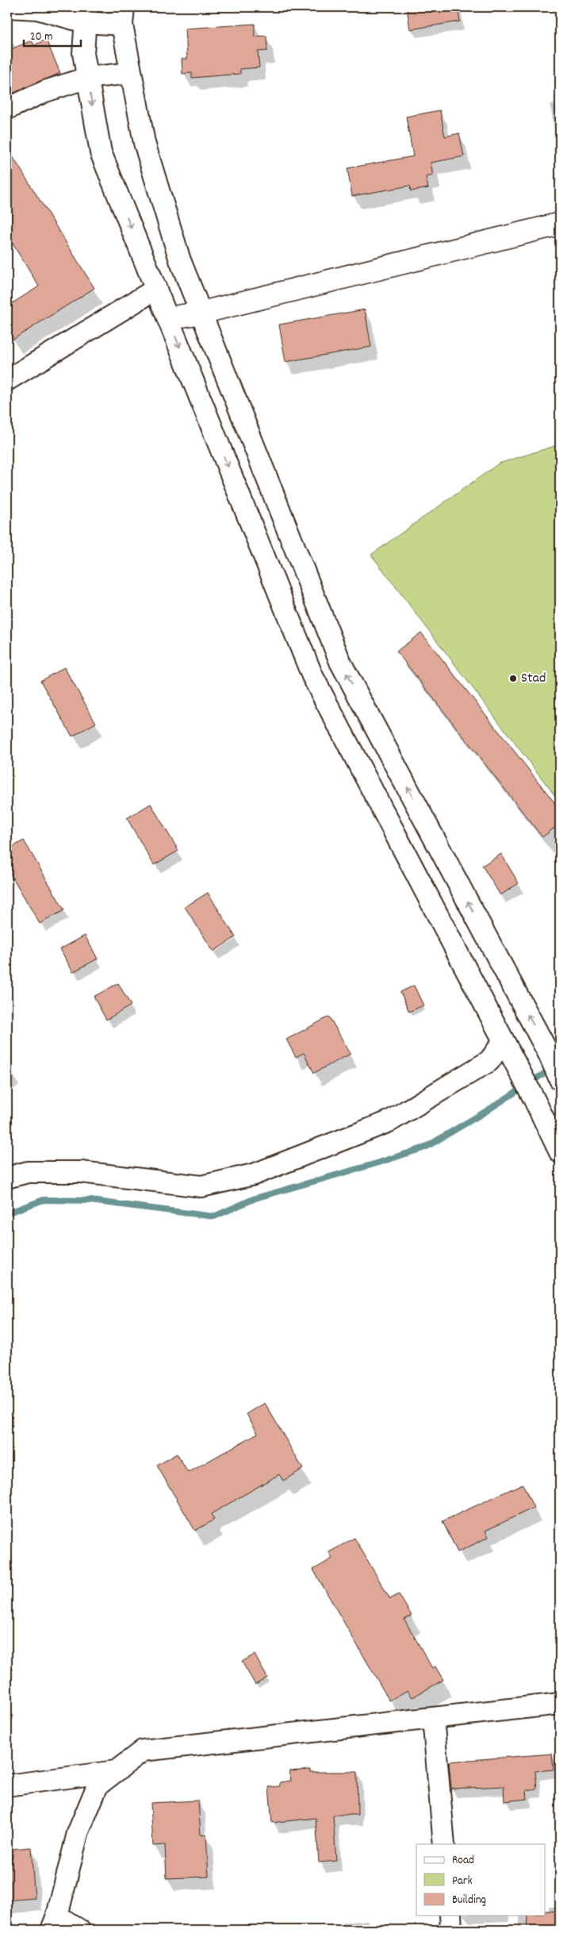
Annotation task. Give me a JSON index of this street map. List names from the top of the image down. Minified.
{"places":["Stad"],"legend":["Road","Park","Building"],"scale_bar":"20 m"}
